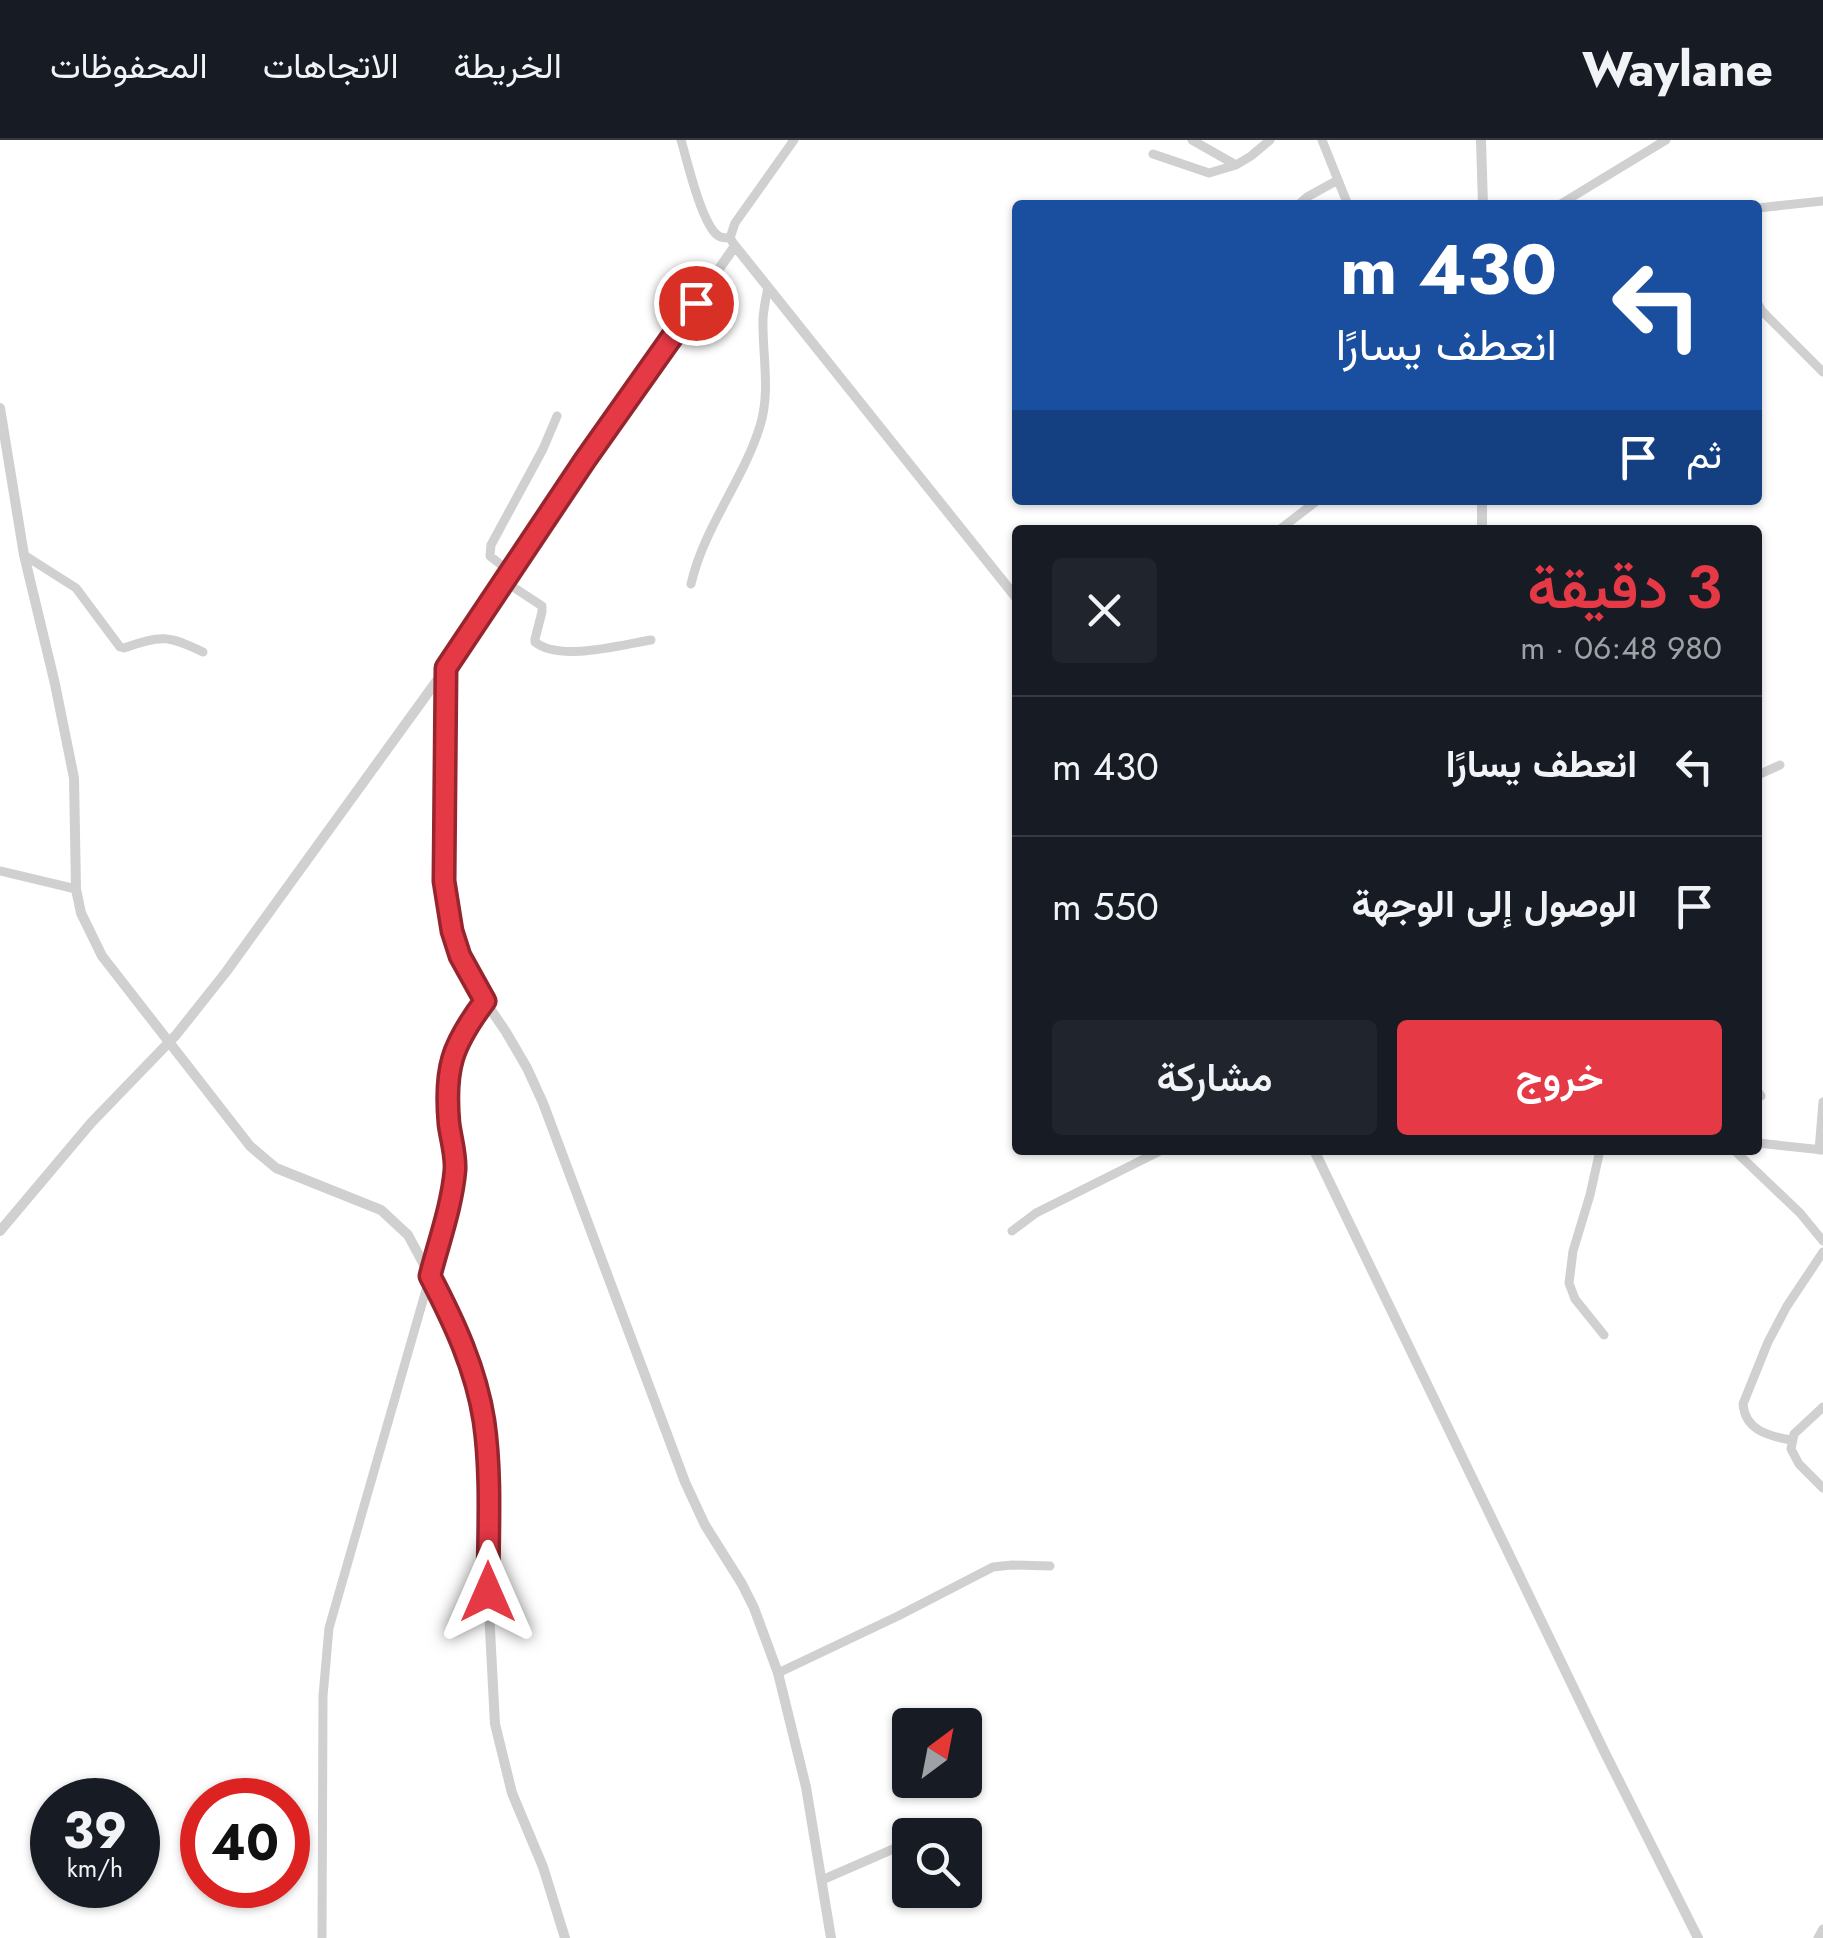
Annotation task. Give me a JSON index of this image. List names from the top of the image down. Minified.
{"north":"top right","page":{"header":"Waylane","nav":["الخريطة","الاتجاهات","المحفوظات"],"turn":["430 m","انعطف يسارًا"],"then":"ثم","heading":["3 دقيقة","980 m · 06:48"],"list":[{"name":"انعطف يسارًا","value":"430 m"},{"name":"الوصول إلى الوجهة","value":"550 m"}],"buttons":["خروج","مشاركة"],"speed":"39 km/h","limit":"40"}}
